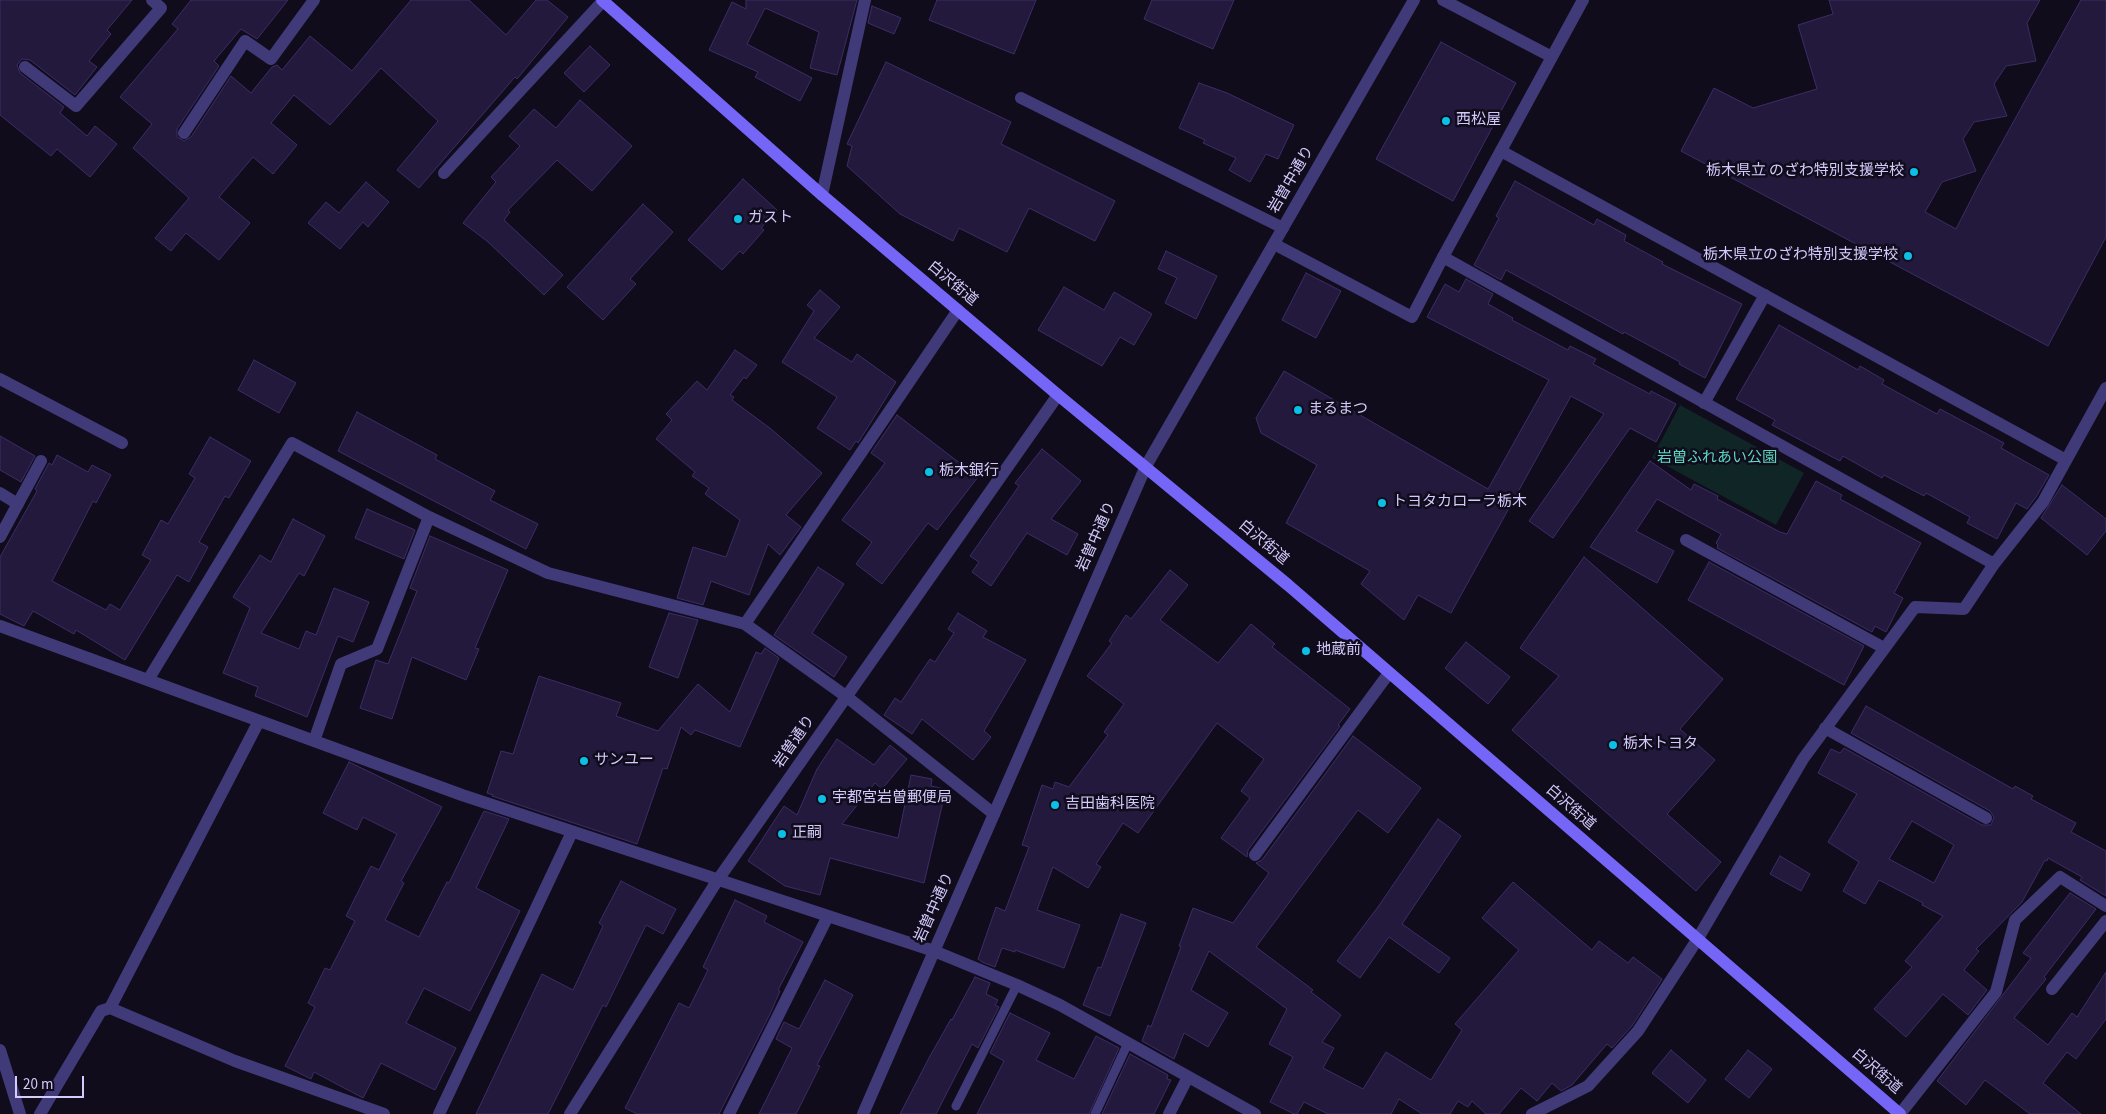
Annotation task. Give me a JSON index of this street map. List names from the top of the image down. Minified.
{"streets":{"main road":["白沢街道"],"street":["岩曽中通り","岩曽通り"]},"crossings":[["岩曽中通り","白沢街道"],["白沢街道","岩曽通り"]],"parks":["岩曽ふれあい公園"],"places":["西松屋","栃木県立 のざわ特別支援学校","ガスト","栃木県立のざわ特別支援学校","まるまつ","栃木銀行","トヨタカローラ栃木","地蔵前","栃木トヨタ","サンユー","宇都宮岩曽郵便局","吉田歯科医院","正嗣"],"scale_bar":"20 m"}
